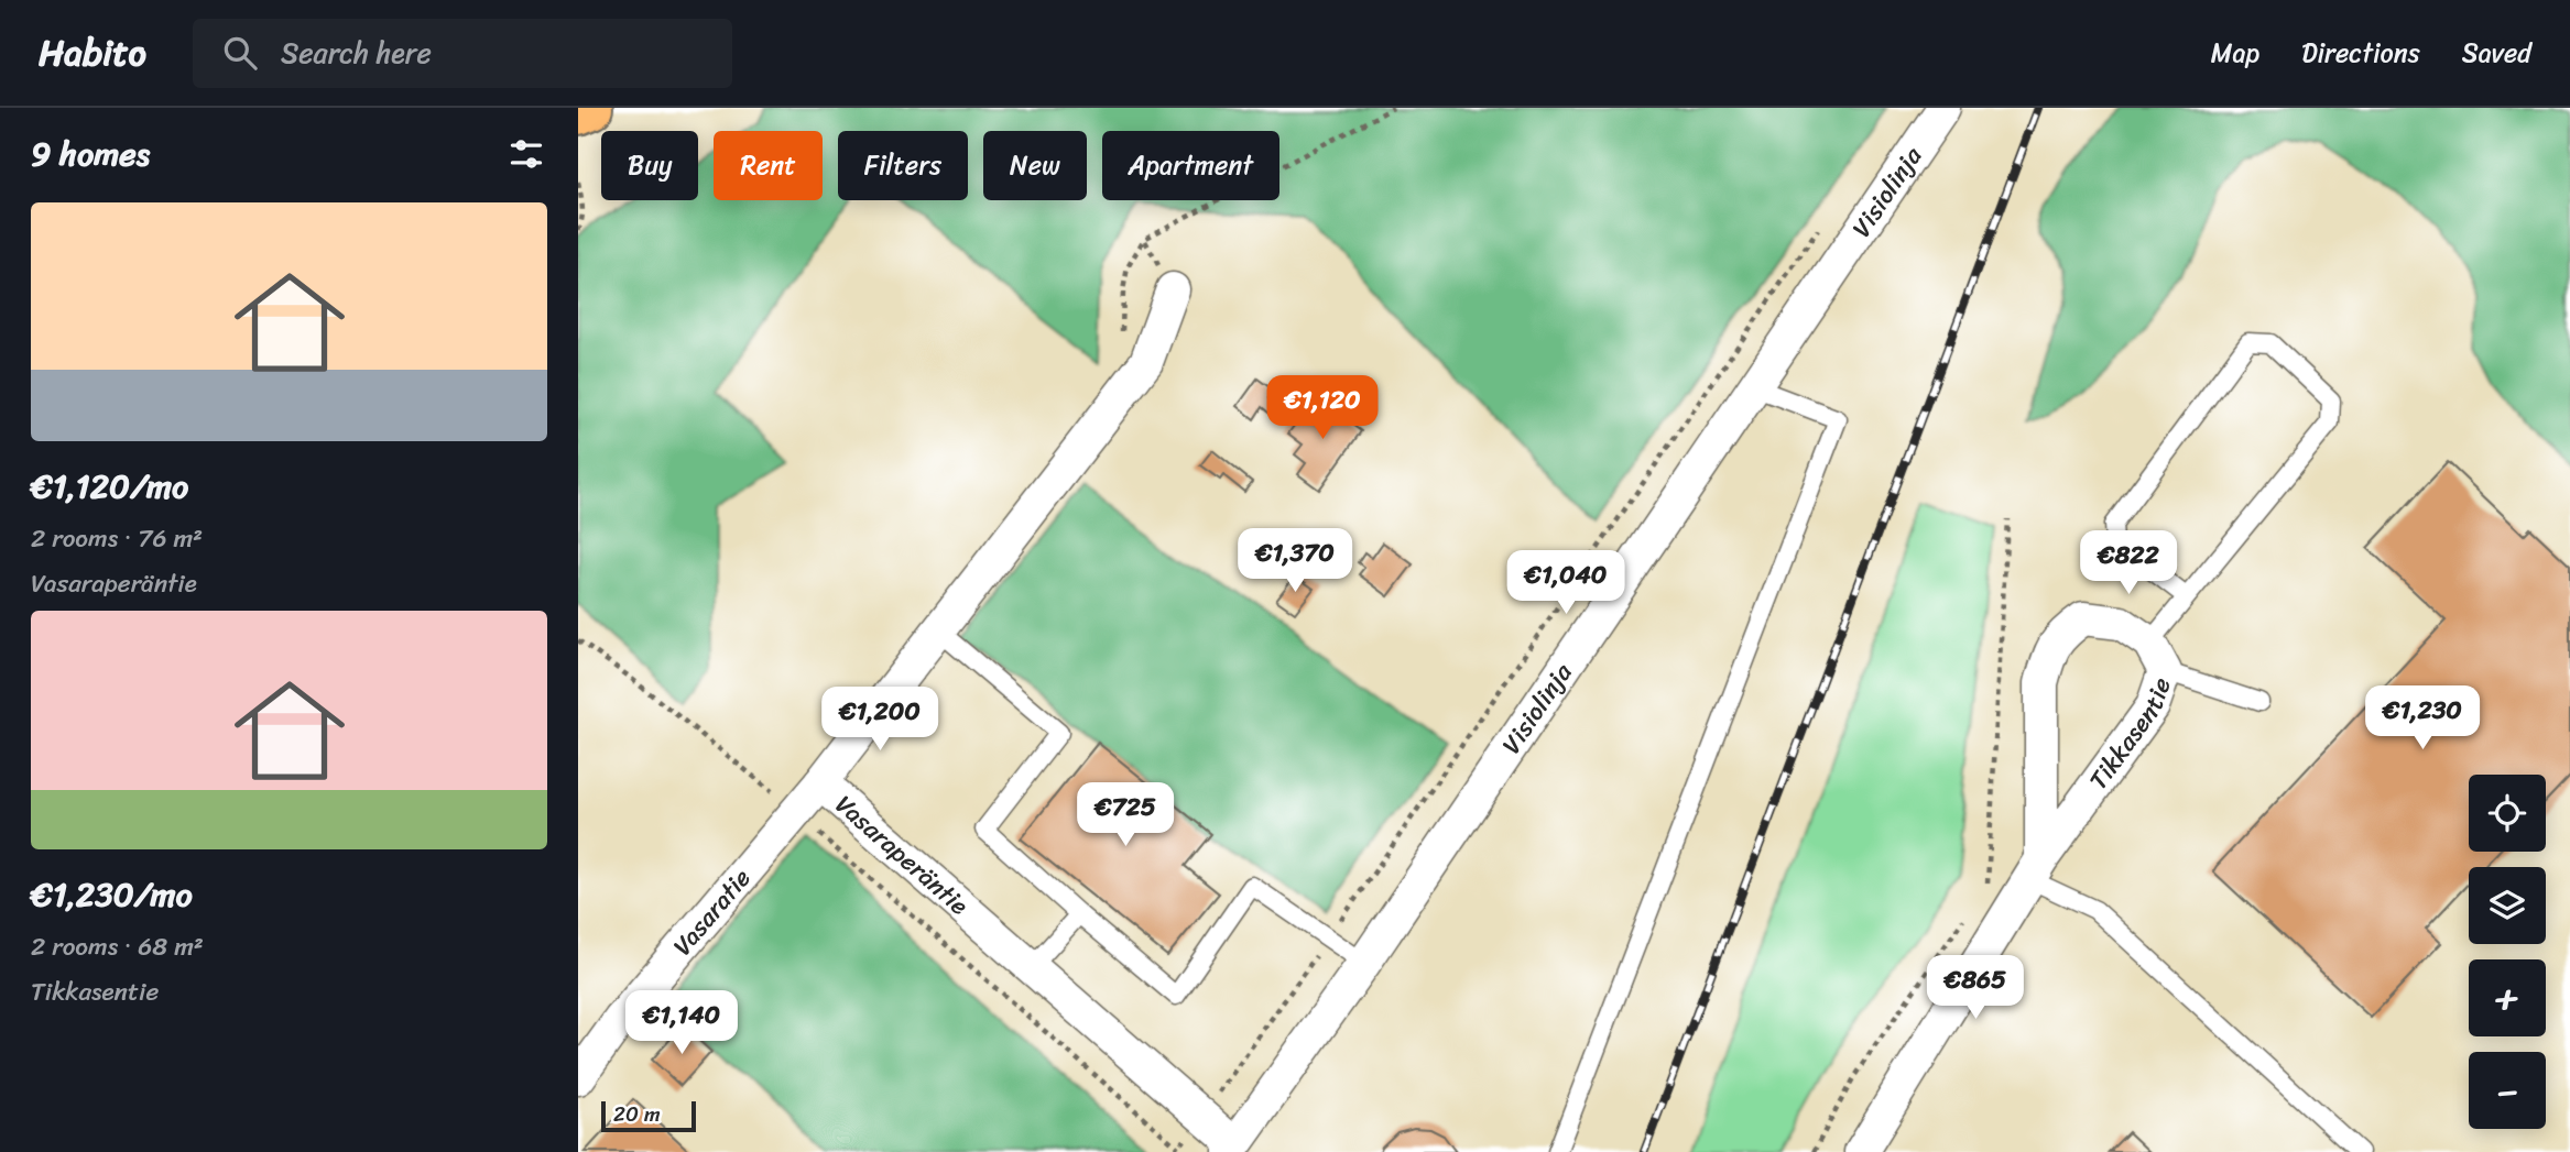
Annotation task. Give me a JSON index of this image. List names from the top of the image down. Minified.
{"streets":{"street":["Visiolinja","Tikkasentie","Vasaraperäntie","Vasaratie"]},"crossings":[["Visiolinja","Vasaraperäntie"],["Vasaraperäntie","Vasaratie"]],"scale_bar":"20 m","page":{"header":"Habito","search":"Search here","nav":["Map","Directions","Saved"],"heading":"9 homes","chip":["Buy","Rent","Filters","New","Apartment"],"list":[{"name":"€1,120/mo","note":"2 rooms · 76 m² · Vasaraperäntie"},{"name":"€1,230/mo","note":"2 rooms · 68 m² · Tikkasentie"}],"price":["€1,120","€1,370","€822","€1,040","€1,230","€1,200","€725","€865","€1,140"],"map_buttons":["+","−"],"scale":"20 m"}}
